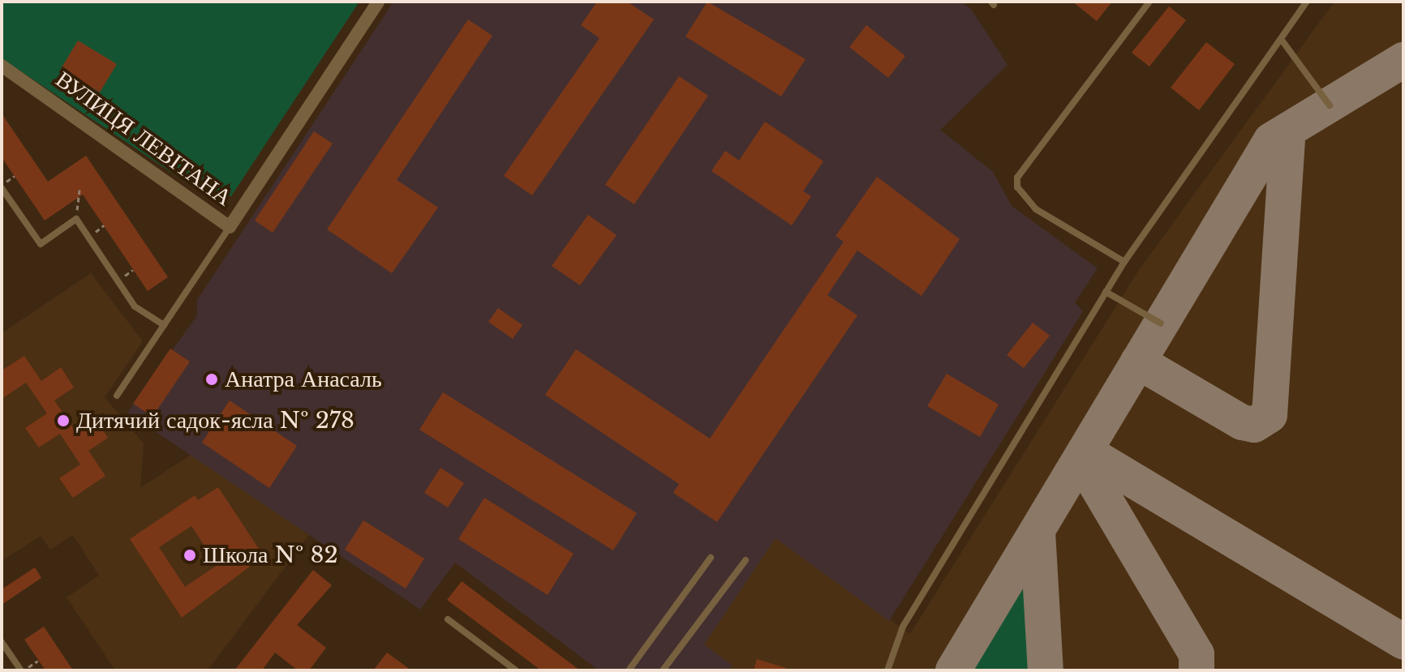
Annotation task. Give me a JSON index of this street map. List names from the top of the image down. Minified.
{"streets":{"street":["ВУЛИЦЯ ЛЕВІТАНА"]},"places":["Анатра Анасаль","Дитячий садок-ясла № 278","Школа № 82"]}
